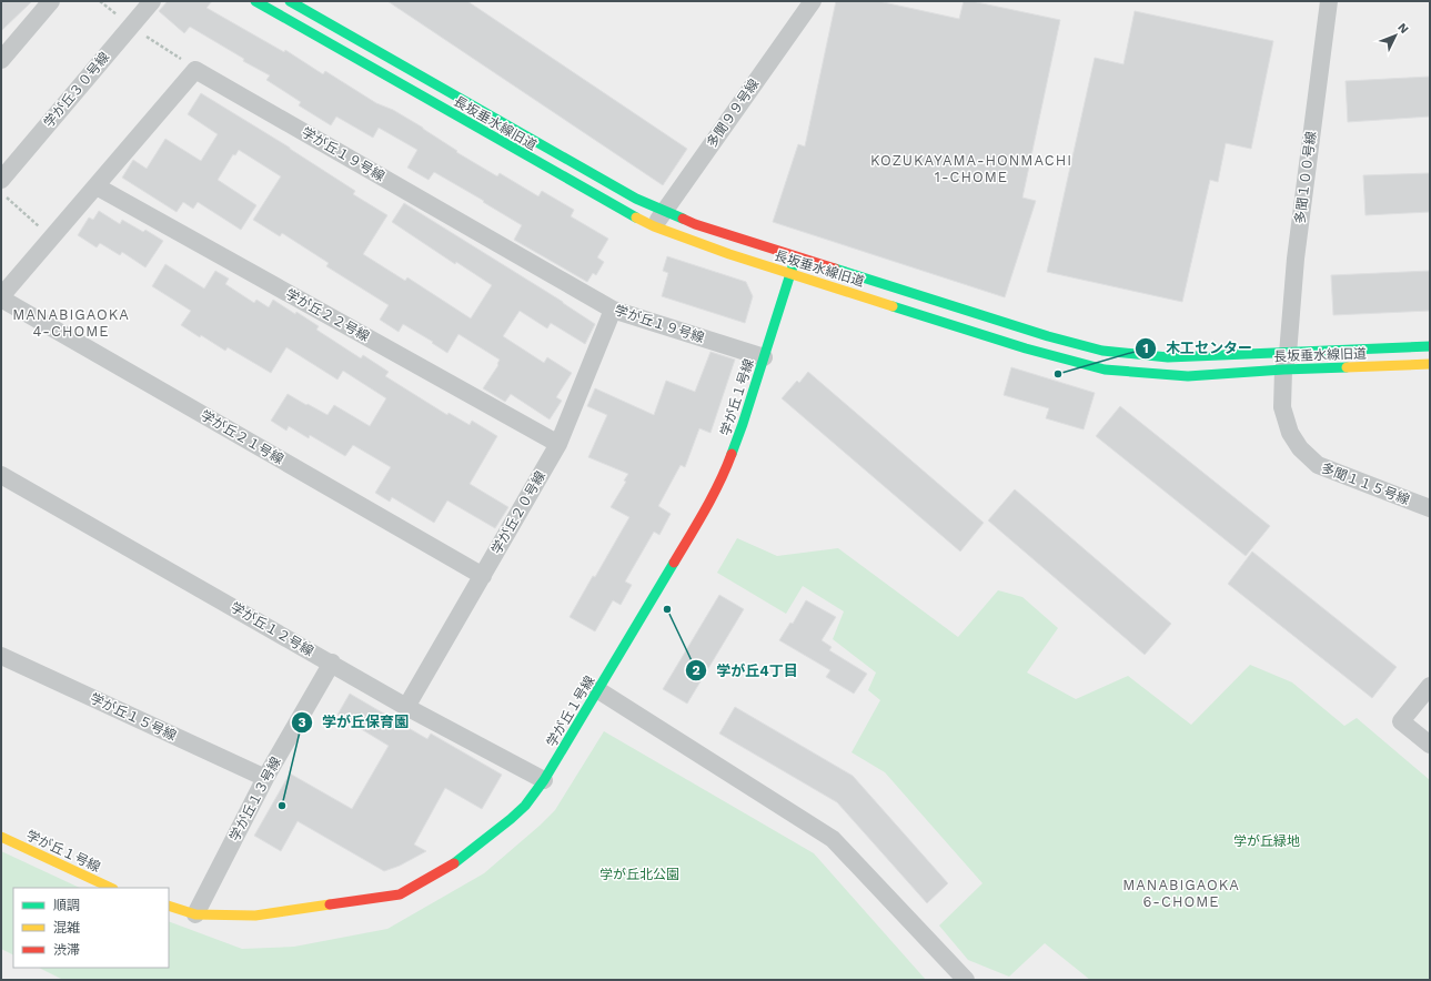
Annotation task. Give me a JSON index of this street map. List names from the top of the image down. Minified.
{"streets":{"street":["学が丘３０号線","多聞９９号線","長坂垂水線旧道","学が丘１９号線","多聞１００号線","学が丘２２号線","学が丘１号線","学が丘２１号線","多聞１１５号線","学が丘２０号線","学が丘１２号線","学が丘１５号線","学が丘１３号線"]},"crossings":[["多聞９９号線","長坂垂水線旧道"],["長坂垂水線旧道","多聞１００号線"],["長坂垂水線旧道","学が丘１号線"],["長坂垂水線旧道","多聞１１５号線"],["学が丘１９号線","学が丘２２号線"],["学が丘１９号線","学が丘１号線"],["学が丘１９号線","学が丘２１号線"],["学が丘１９号線","学が丘２０号線"],["多聞１００号線","多聞１１５号線"],["学が丘２２号線","学が丘２０号線"],["学が丘１号線","学が丘１２号線"],["学が丘１号線","学が丘１３号線"],["学が丘２１号線","学が丘２０号線"],["学が丘２０号線","学が丘１２号線"],["学が丘１２号線","学が丘１３号線"],["学が丘１５号線","学が丘１３号線"]],"districts":["KOZUKAYAMA-HONMACHI 1-CHOME","MANABIGAOKA 4-CHOME","MANABIGAOKA 6-CHOME"],"parks":["学が丘緑地","学が丘北公園"],"places":["木工センター","学が丘4丁目","学が丘保育園"],"legend":["順調","混雑","渋滞"],"north":"top right"}
